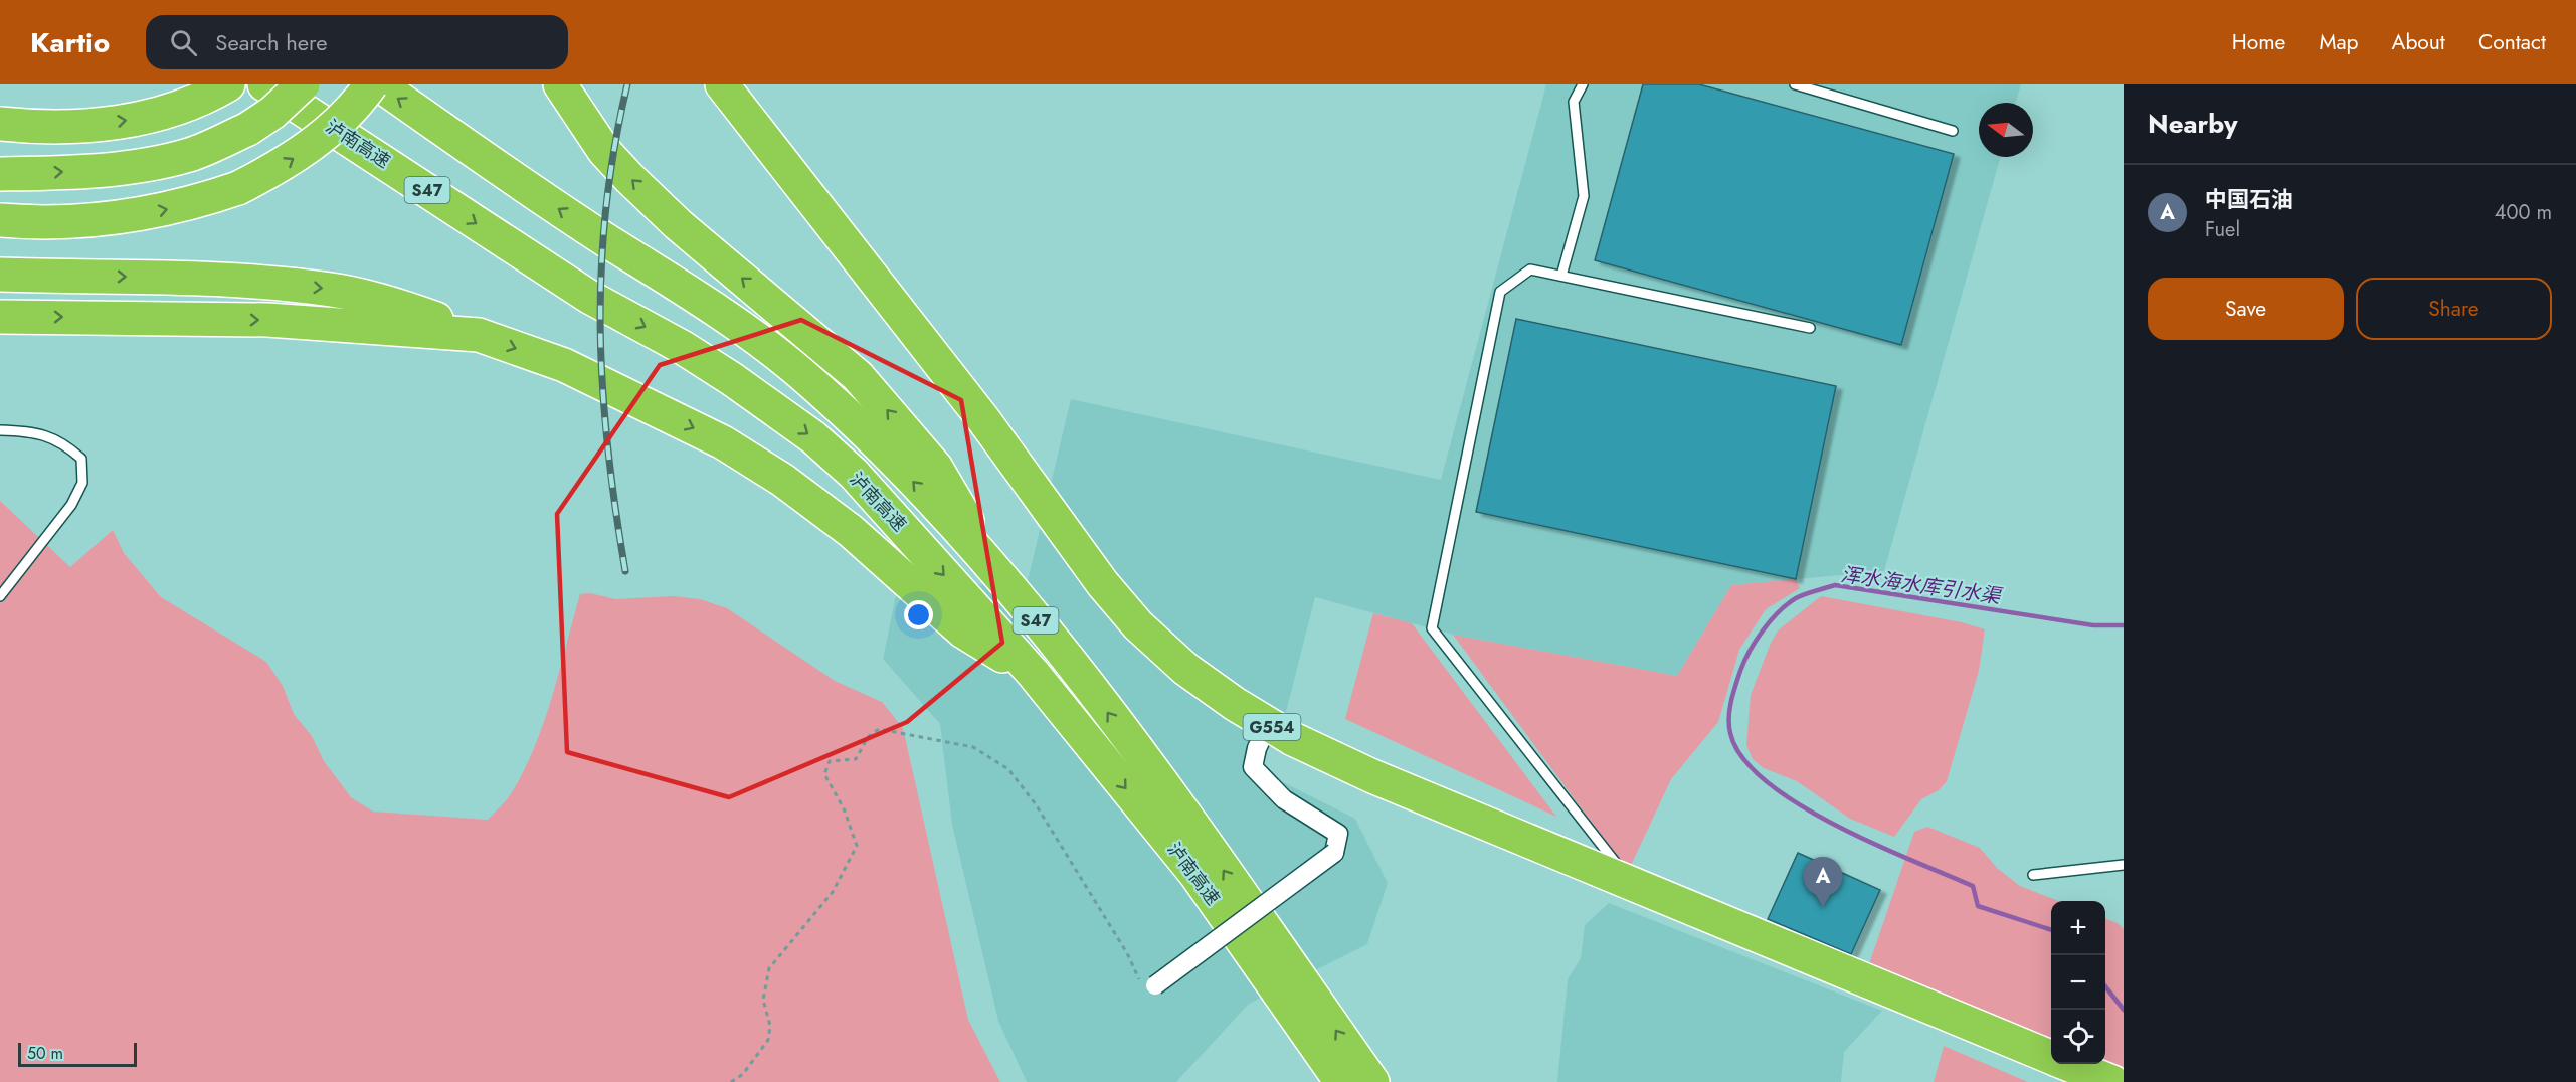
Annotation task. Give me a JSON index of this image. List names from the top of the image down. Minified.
{"streets":{"highway":["泸南高速","S47","G554"]},"water":["浑水海水库引水渠"],"scale_bar":"50 m","north":"left","page":{"header":"Kartio","search":"Search here","nav":["Home","Map","About","Contact"],"heading":"Nearby","list":[{"mark":"A","name":"中国石油","note":"Fuel","value":"400 m"}],"buttons":["Save","Share"],"pins":"A","map_buttons":["+","−"],"scale":"50 m"}}
